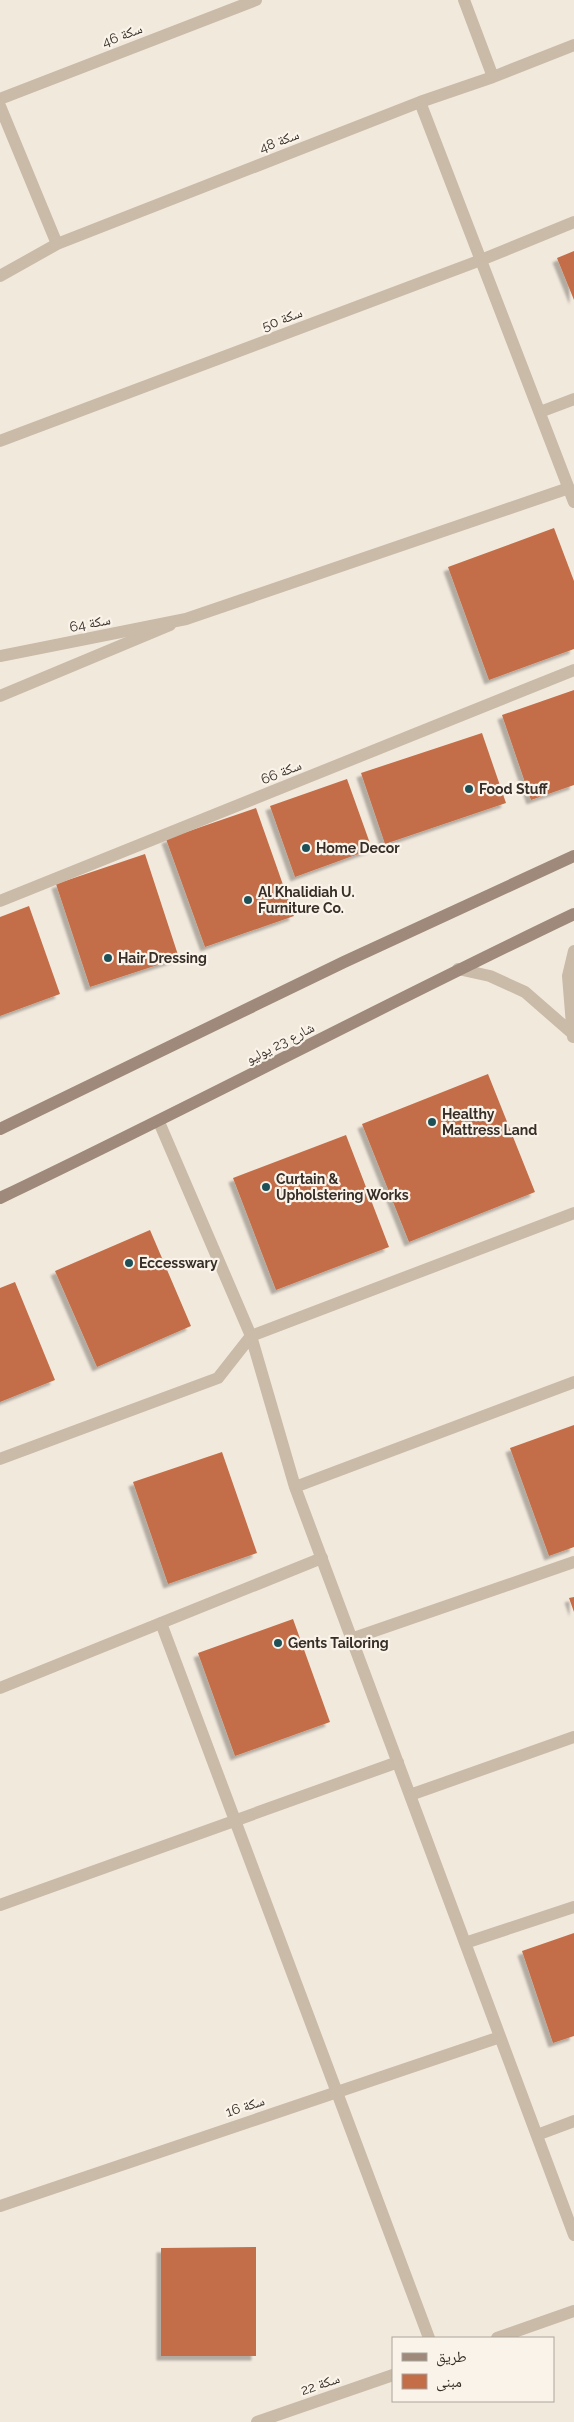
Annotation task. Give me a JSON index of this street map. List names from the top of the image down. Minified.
{"streets":{"main road":["شارع 23 يوليو"],"street":["سكة 46","سكة 48","سكة 50","سكة 64","سكة 66","سكة 16","سكة 22"]},"places":["Food Stuff","Home Decor","Al Khalidiah U. Furniture Co.","Hair Dressing","Healthy Mattress Land","Curtain & Upholstering Works","Eccesswary","Gents Tailoring"],"legend":["طريق","مبنى"]}
